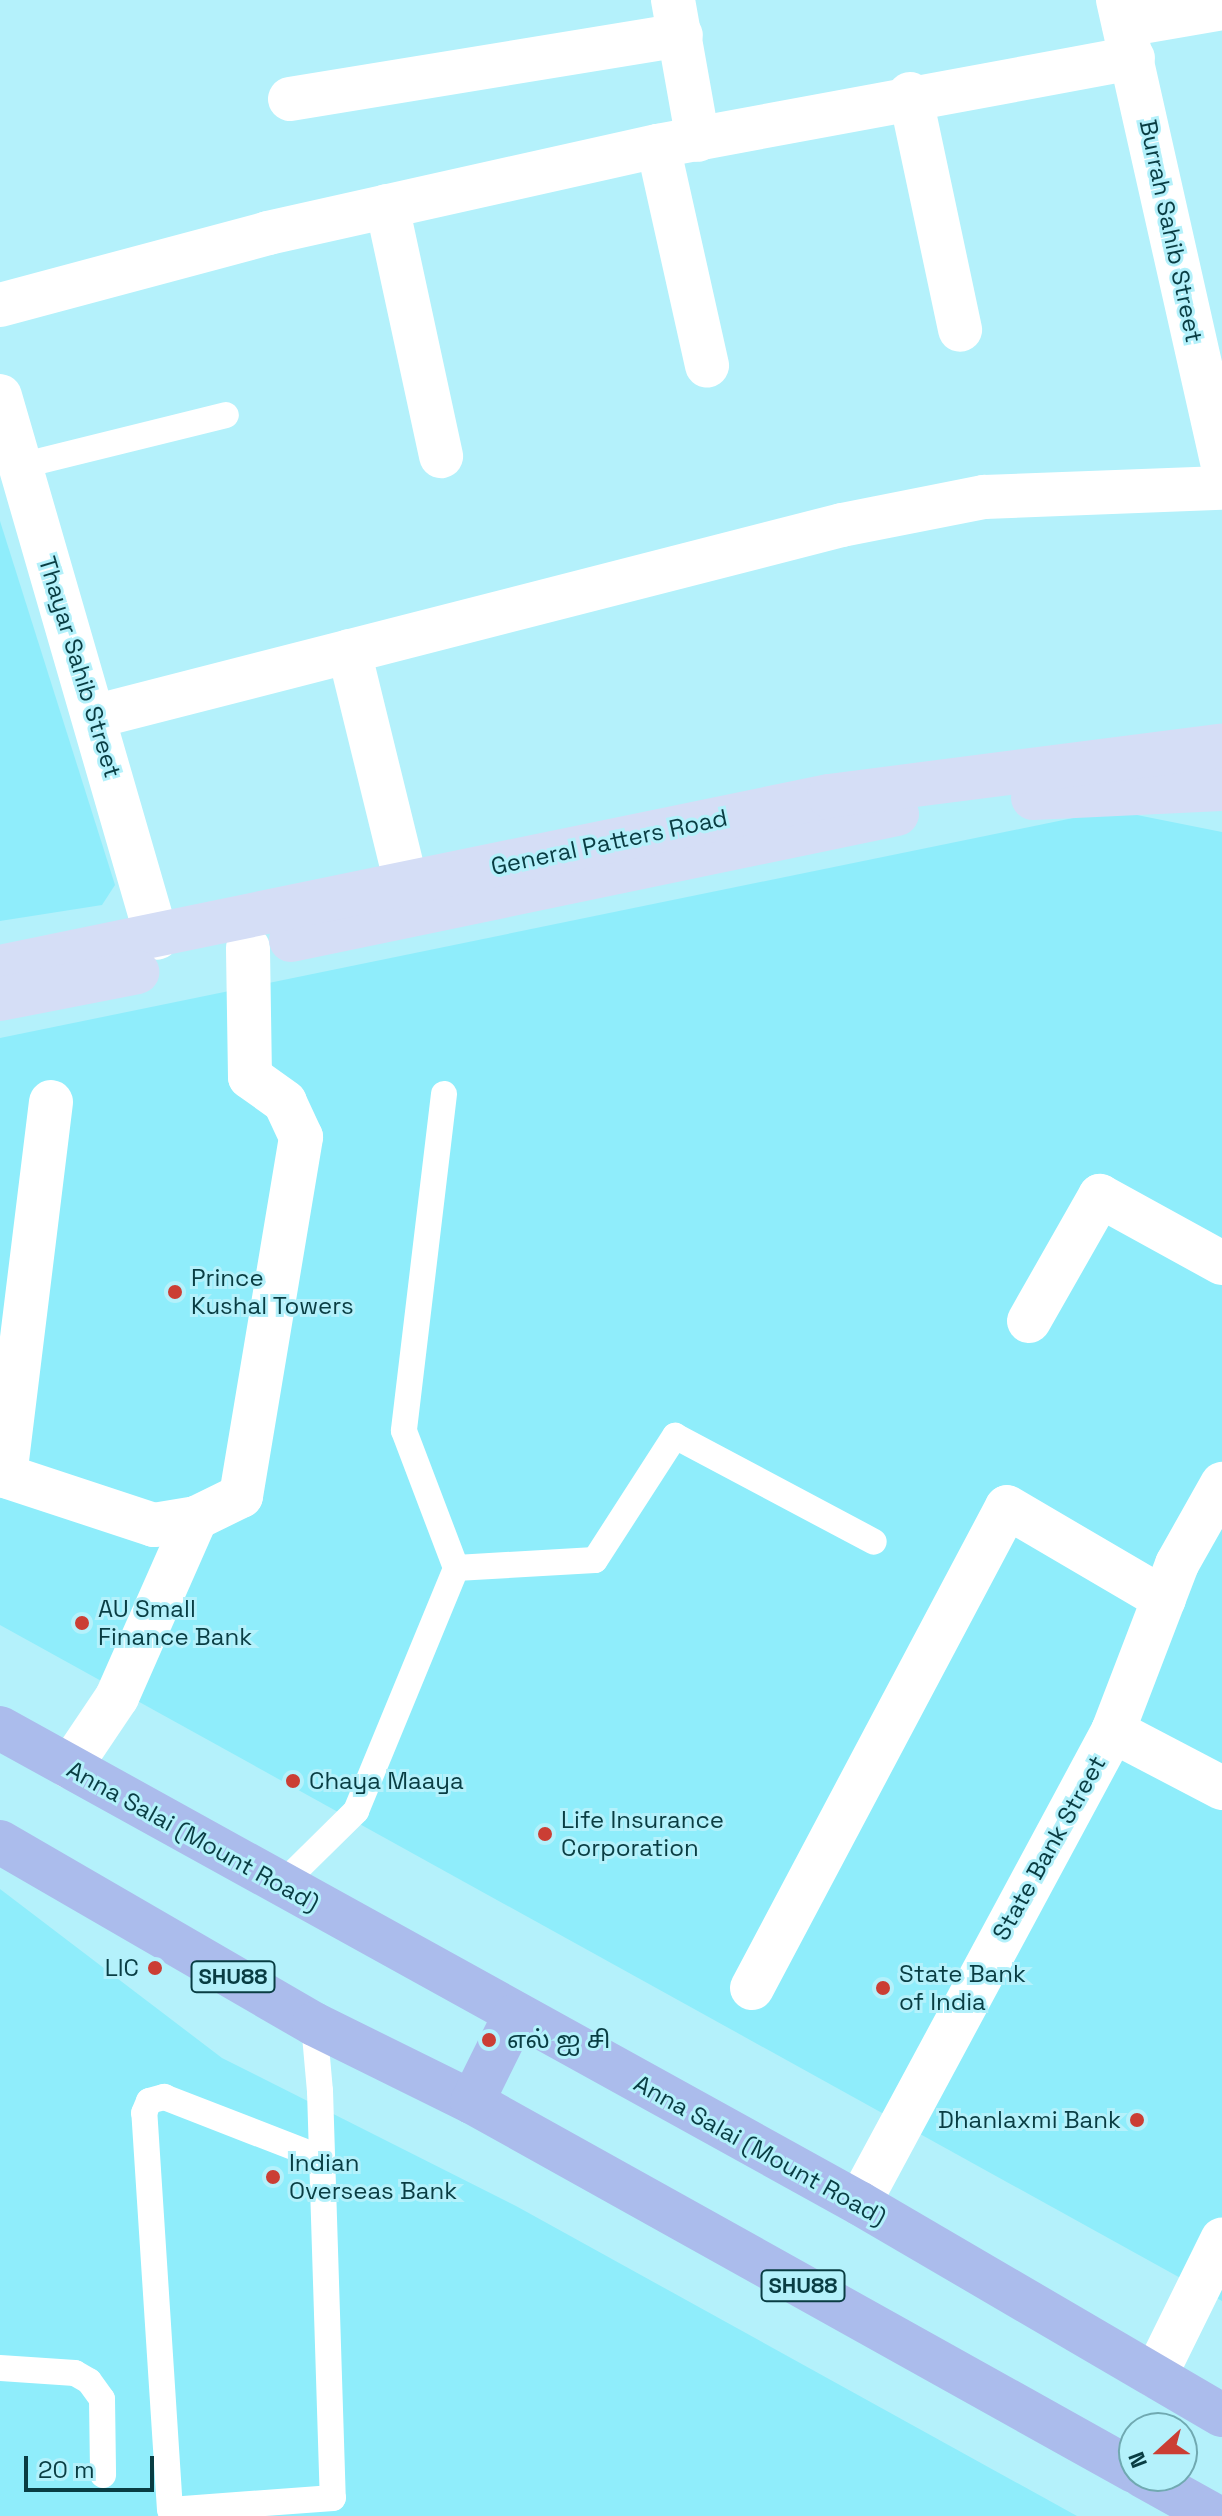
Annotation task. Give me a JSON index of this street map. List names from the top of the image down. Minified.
{"streets":{"main road":["General Patters Road","Anna Salai (Mount Road)","SHU88"],"street":["Burrah Sahib Street","Thayar Sahib Street","State Bank Street"]},"crossings":[["Thayar Sahib Street","General Patters Road"],["Anna Salai (Mount Road)","State Bank Street"]],"places":["Prince Kushal Towers","AU Small Finance Bank","Chaya Maaya","Life Insurance Corporation","LIC","State Bank of India","எல் ஐ சி","Dhanlaxmi Bank","Indian Overseas Bank"],"scale_bar":"20 m","north":"left"}
